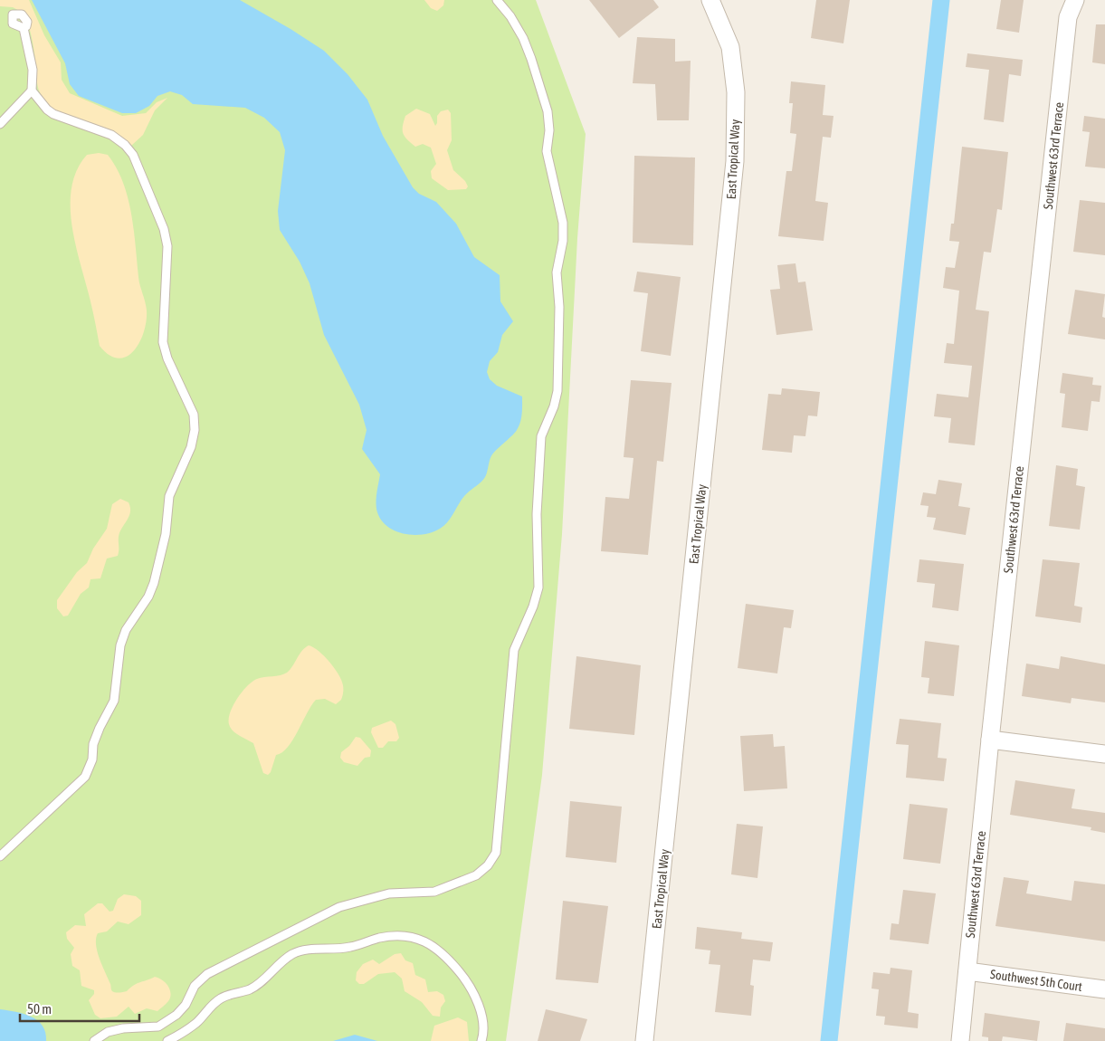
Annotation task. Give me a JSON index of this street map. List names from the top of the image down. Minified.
{"streets":{"street":["Southwest 63rd Terrace","East Tropical Way","Southwest 5th Court"]},"crossings":[["Southwest 63rd Terrace","Southwest 5th Court"]],"scale_bar":"50 m"}
